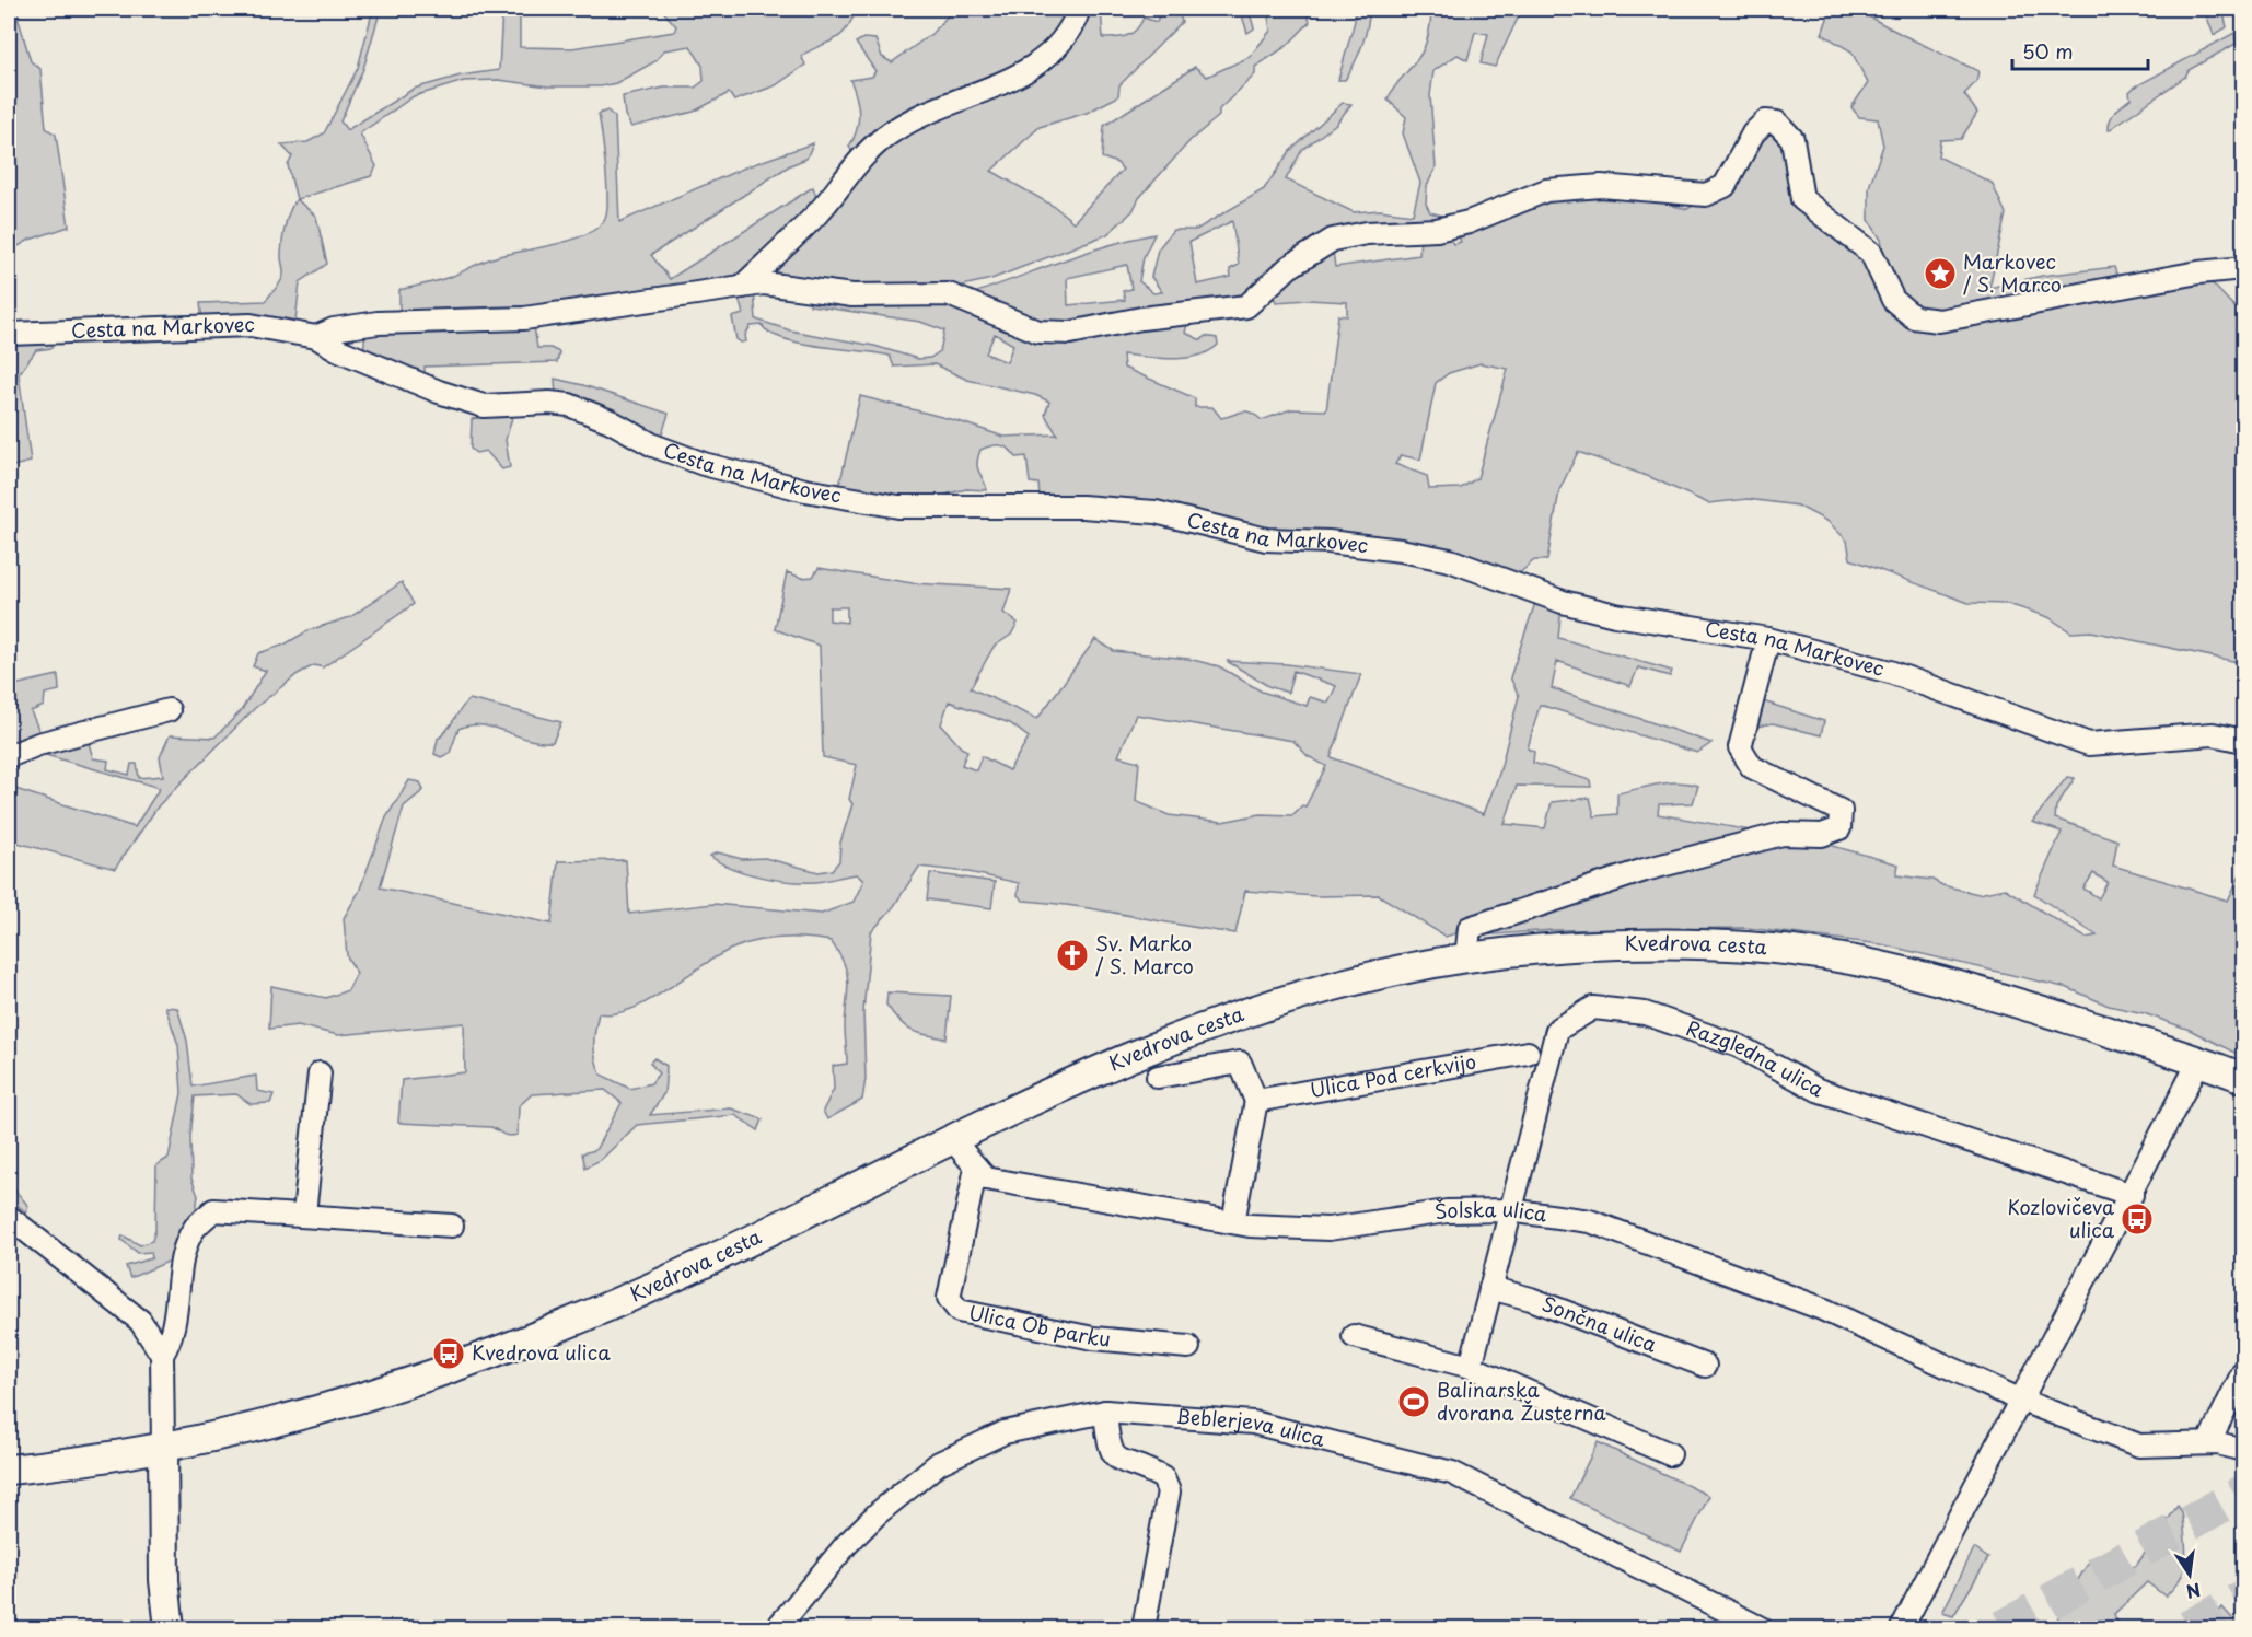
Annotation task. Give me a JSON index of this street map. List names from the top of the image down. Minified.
{"streets":{"street":["Cesta na Markovec","Kvedrova cesta","Razgledna ulica","Ulica Pod cerkvijo","Šolska ulica","Sončna ulica","Ulica Ob parku","Beblerjeva ulica"]},"crossings":[["Kvedrova cesta","Šolska ulica"],["Razgledna ulica","Šolska ulica"],["Razgledna ulica","Sončna ulica"],["Šolska ulica","Ulica Ob parku"]],"places":{"place":["Markovec / S. Marco"],"church":["Sv. Marko / S. Marco"],"bus stop":["Kozlovičeva ulica","Kvedrova ulica"],"sports":["Balinarska dvorana Žusterna"]},"scale_bar":"50 m","north":"bottom"}
